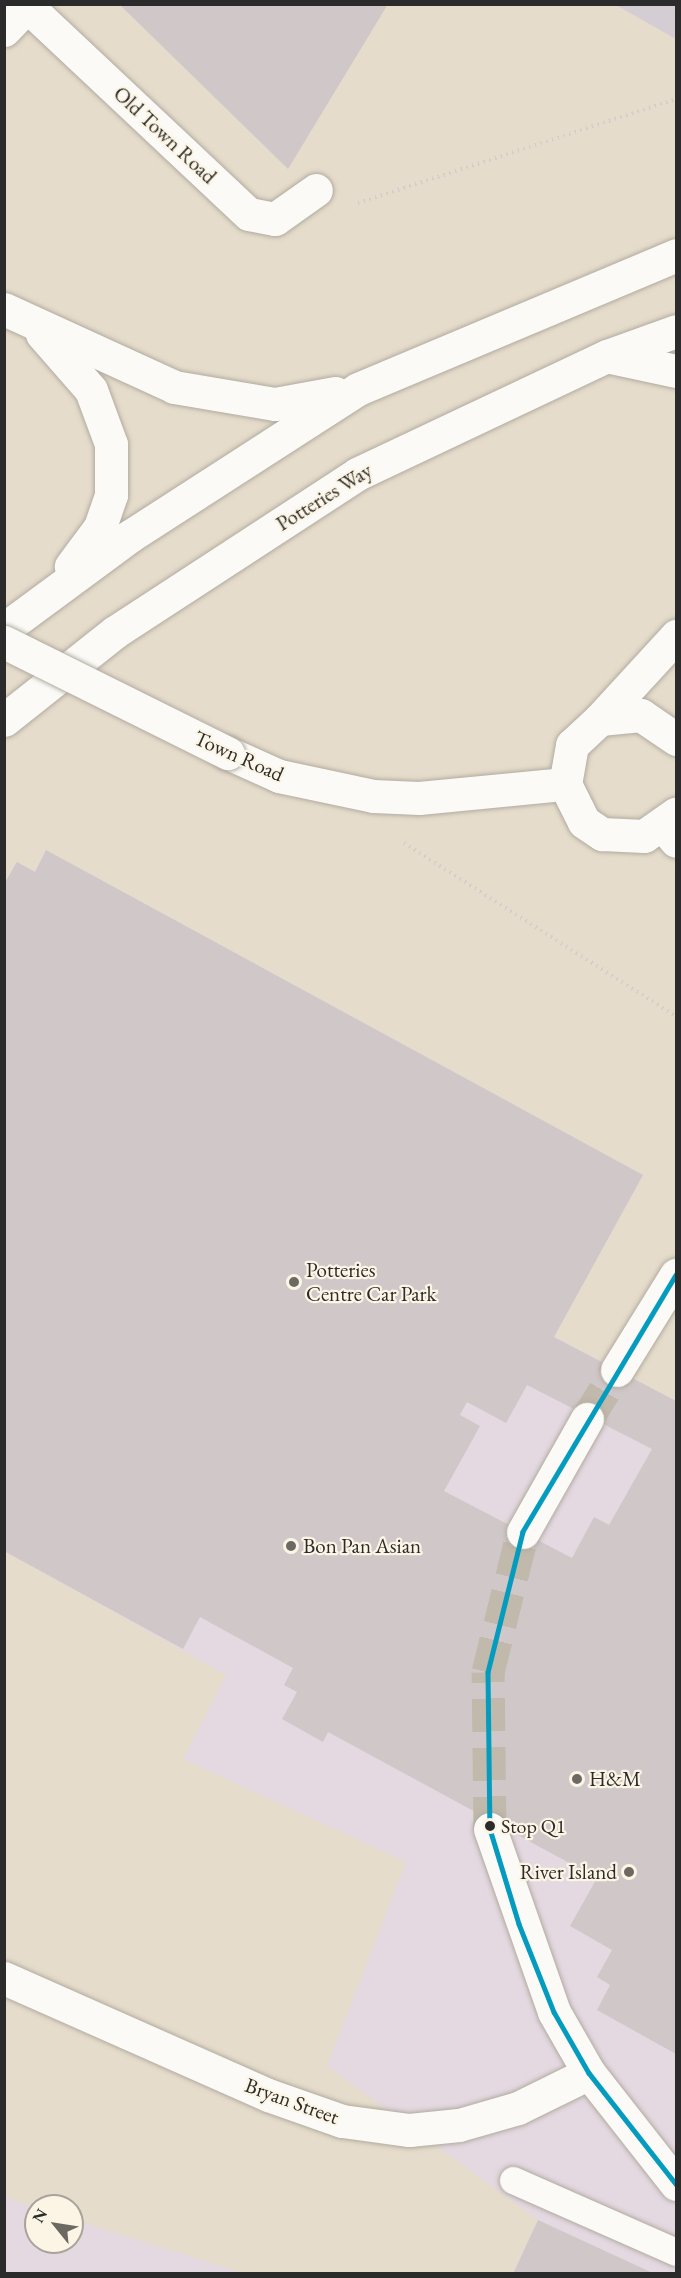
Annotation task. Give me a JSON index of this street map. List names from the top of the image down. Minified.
{"streets":{"main road":["Old Town Road","Potteries Way","Town Road","Bryan Street"]},"places":["Potteries Centre Car Park","Bon Pan Asian","H&M","Stop Q1","River Island"],"north":"top left"}
